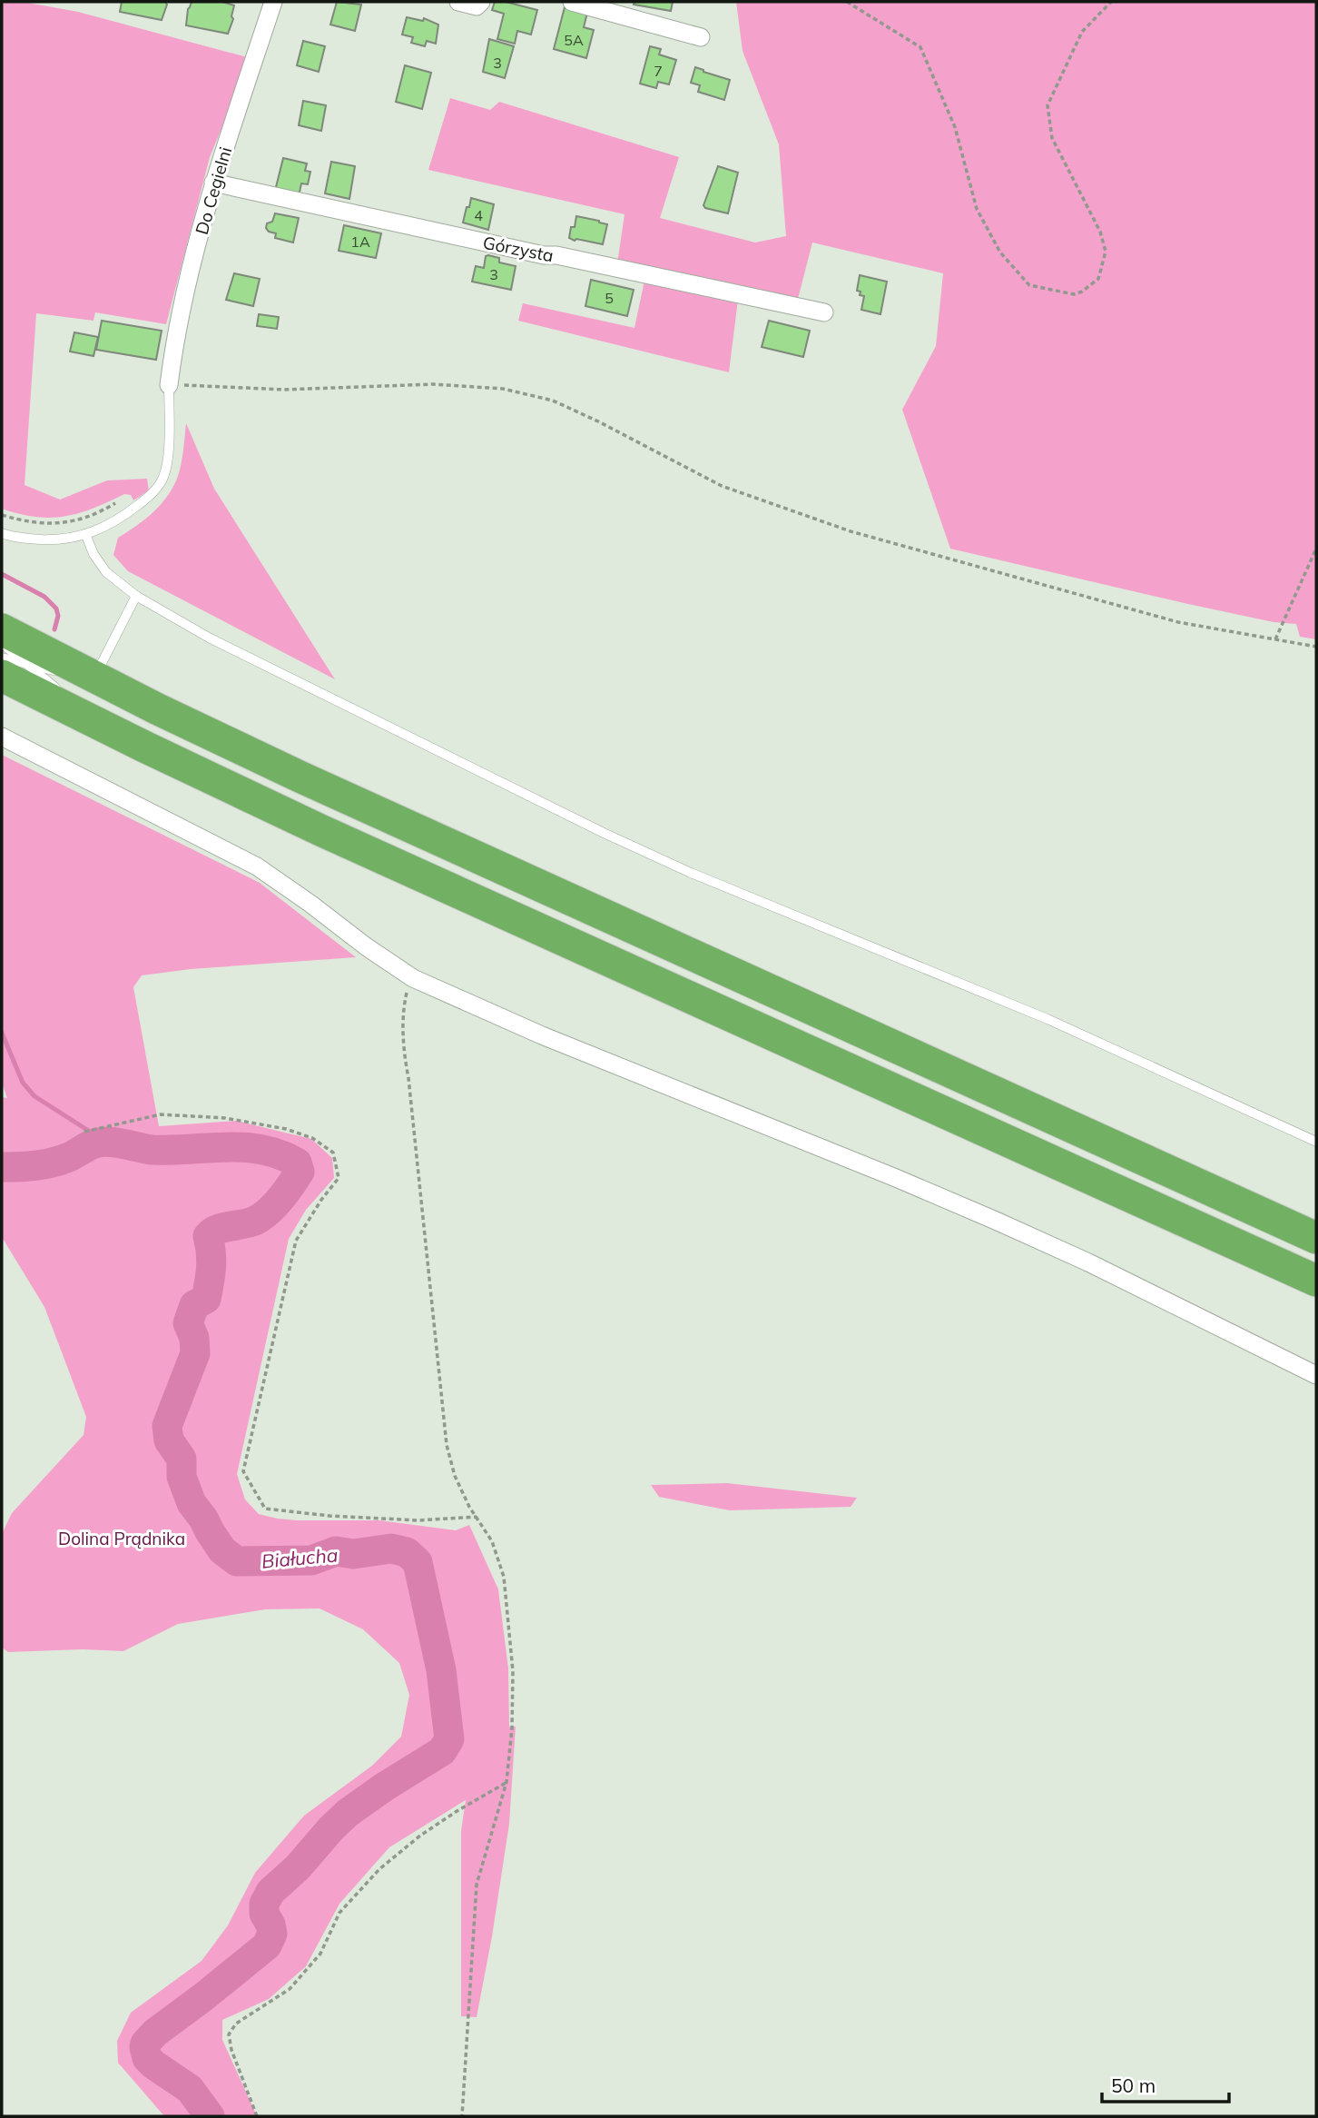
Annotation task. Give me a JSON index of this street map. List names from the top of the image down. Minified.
{"streets":{"street":["Do Cegielni","Górzysta"]},"crossings":[["Do Cegielni","Górzysta"]],"water":["Białucha"],"parks":["Dolina Prądnika"],"house_numbers":["5A","3","7","4","1A","3","5"],"scale_bar":"50 m"}
